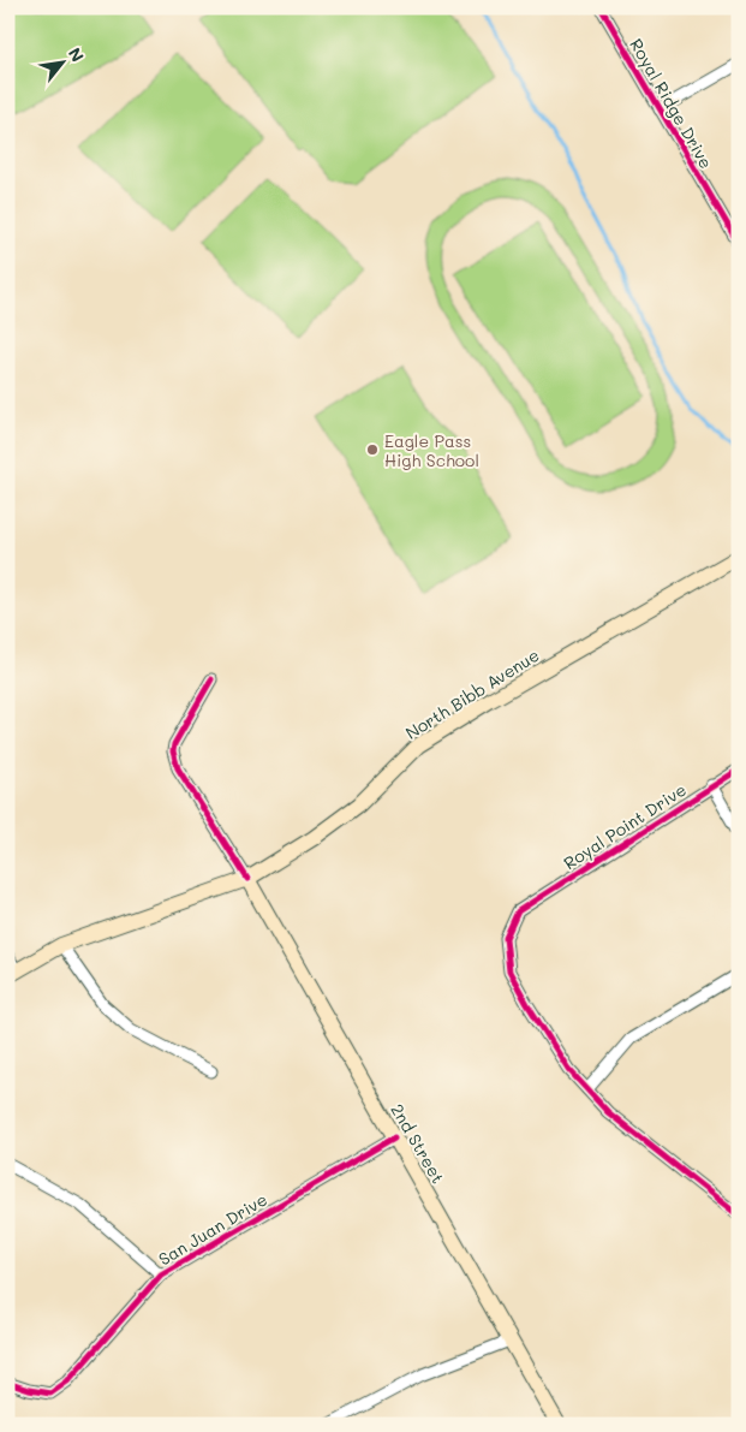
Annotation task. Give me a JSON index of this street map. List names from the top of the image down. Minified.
{"streets":{"main road":["North Bibb Avenue","2nd Street"],"street":["Royal Ridge Drive","Royal Point Drive","San Juan Drive"]},"crossings":[["North Bibb Avenue","2nd Street"],["2nd Street","San Juan Drive"]],"places":["Eagle Pass High School"],"north":"top right"}
